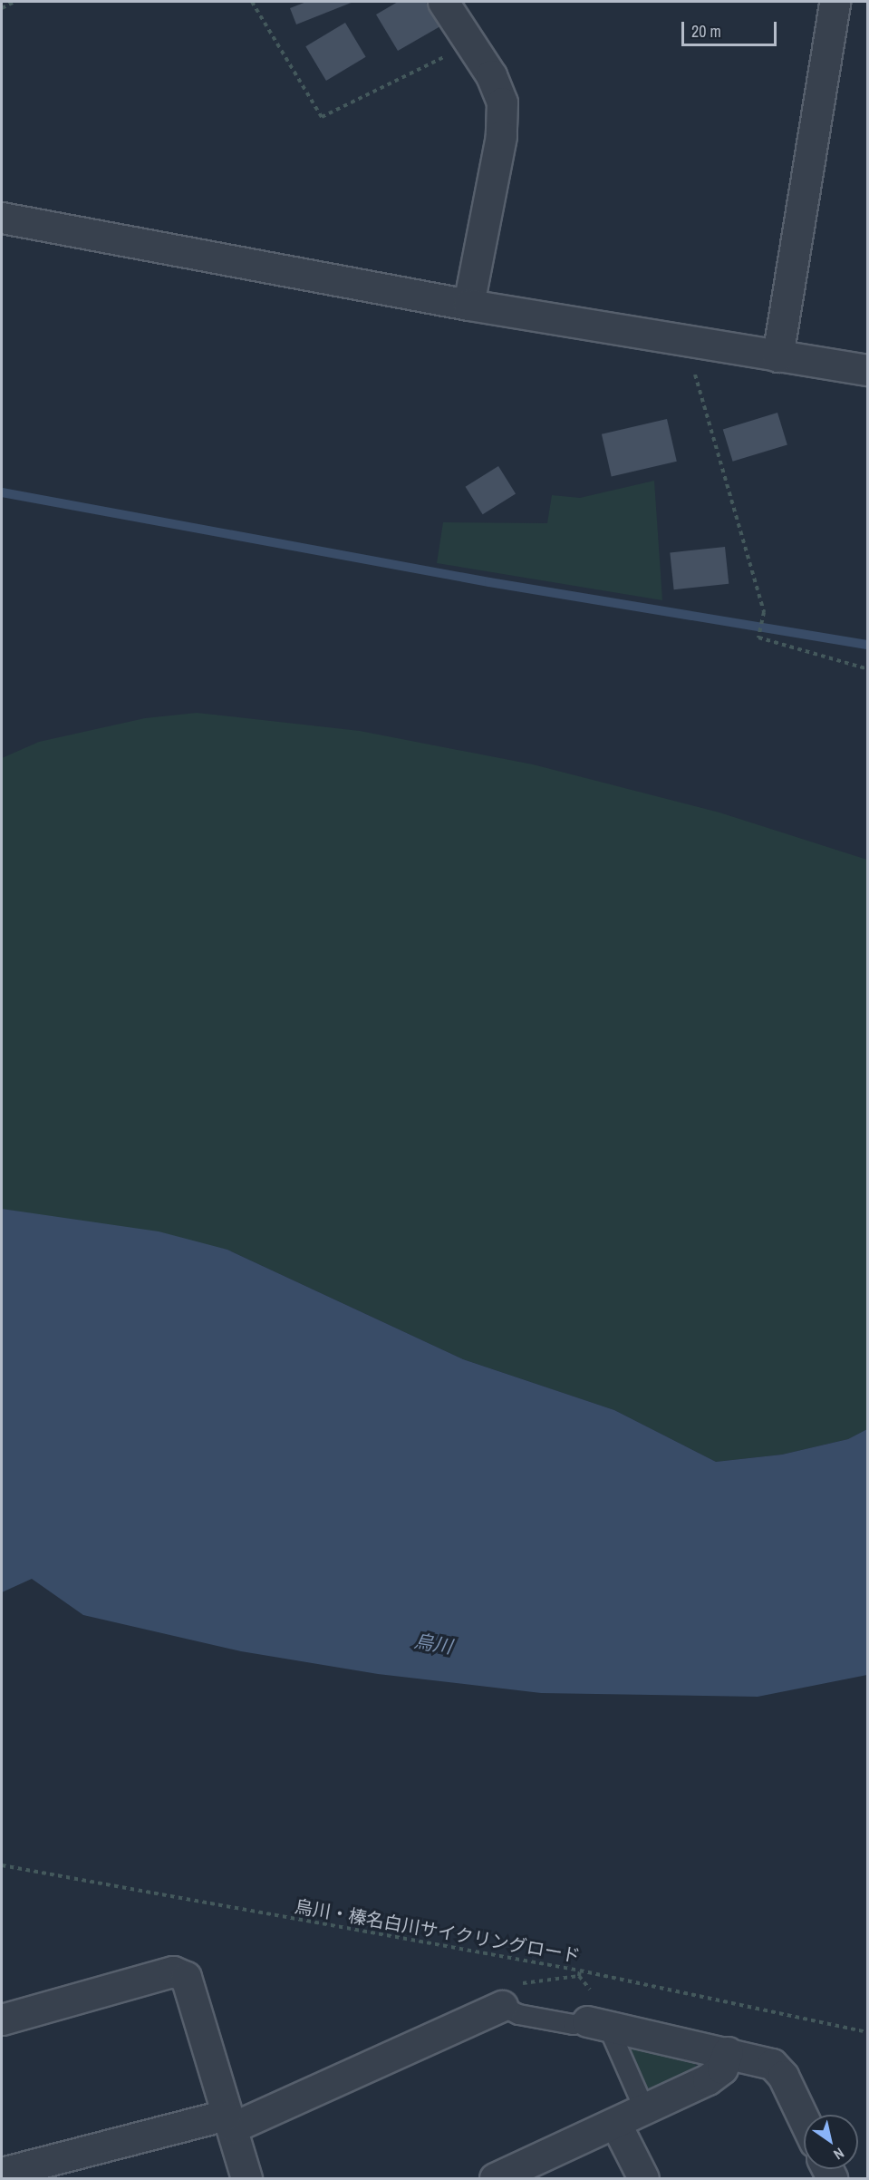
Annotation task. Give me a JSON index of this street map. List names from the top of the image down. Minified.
{"streets":{"path":["烏川・榛名白川サイクリングロード"]},"water":["烏川"],"scale_bar":"20 m","north":"bottom right"}
